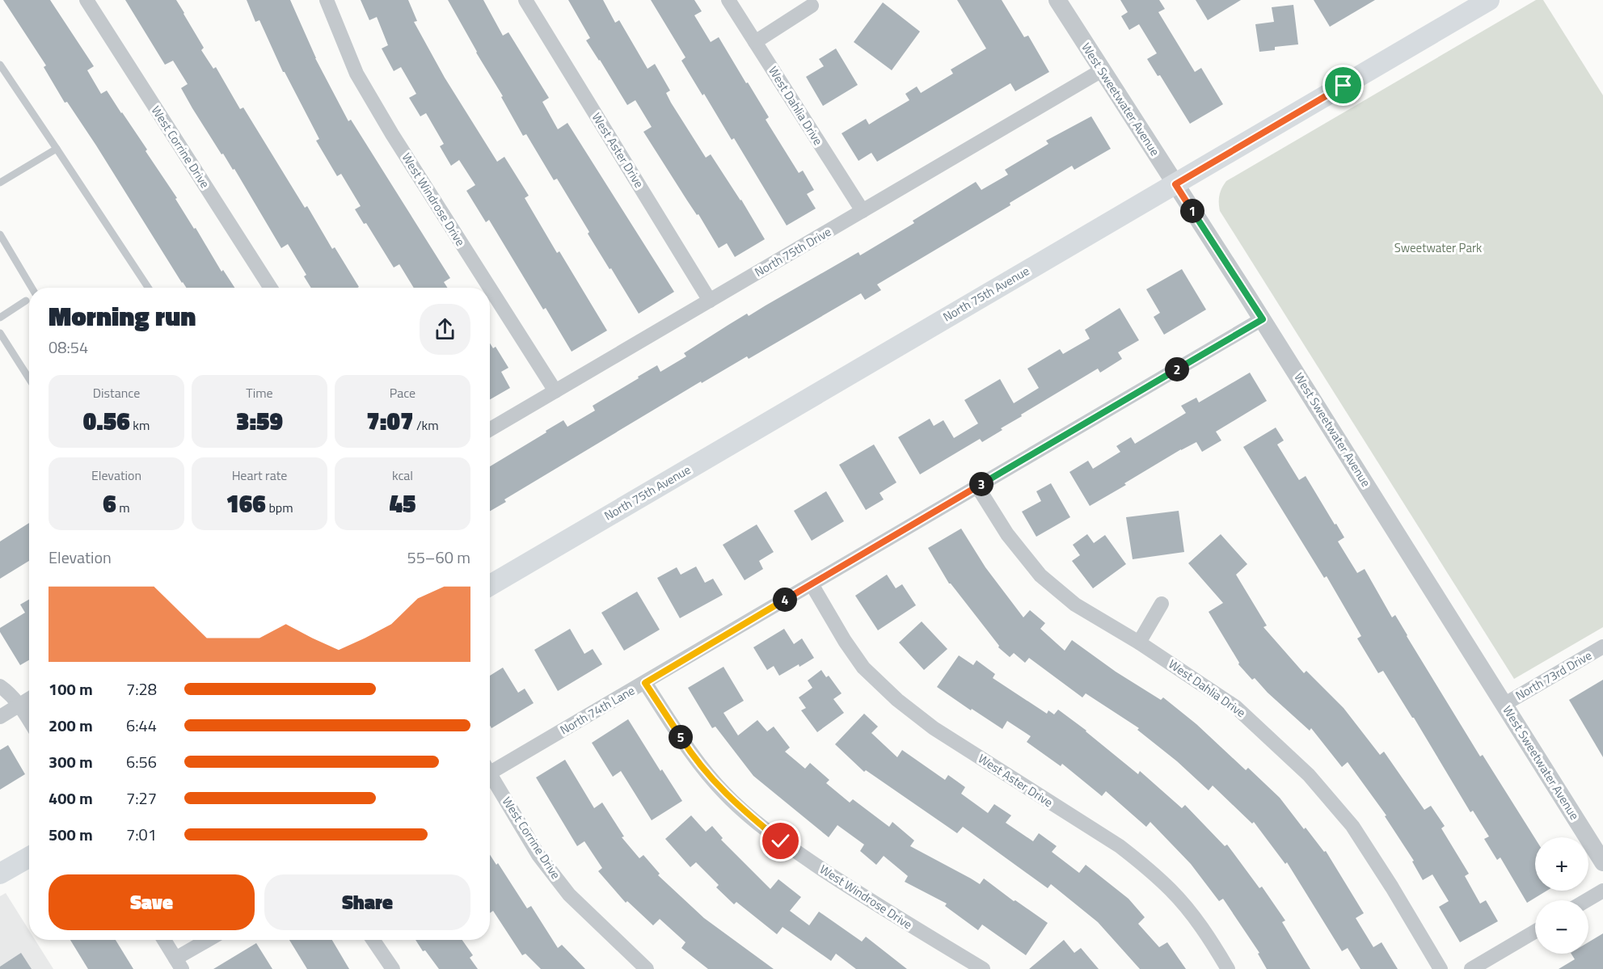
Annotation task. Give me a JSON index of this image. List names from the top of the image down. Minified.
{"streets":{"main road":["North 75th Avenue"],"street":["West Sweetwater Avenue","West Dahlia Drive","West Corrine Drive","West Aster Drive","West Windrose Drive","North 75th Drive","North 73rd Drive","North 74th Lane"]},"crossings":[["West Sweetwater Avenue","North 75th Drive"],["West Sweetwater Avenue","North 75th Avenue"],["West Sweetwater Avenue","North 73rd Drive"],["West Sweetwater Avenue","North 74th Lane"],["West Dahlia Drive","North 75th Drive"],["West Dahlia Drive","North 74th Lane"],["West Aster Drive","North 75th Drive"],["West Aster Drive","North 74th Lane"],["West Windrose Drive","North 75th Drive"],["West Windrose Drive","North 74th Lane"]],"parks":["Sweetwater Park"],"page":{"pins":["1","2","3","4","5"],"heading":["Morning run","08:54"],"stats":[["Distance","0.56 km"],["Time","3:59"],["Pace","7:07 /km"],["Elevation","6 m"],["Heart rate","166 bpm"],["kcal","45"]],"chart":["Elevation","55–60 m"],"list":[{"name":"100 m","note":"7:28"},{"name":"200 m","note":"6:44"},{"name":"300 m","note":"6:56"},{"name":"400 m","note":"7:27"},{"name":"500 m","note":"7:01"}],"map_buttons":["+","−"],"buttons":["Save","Share"]}}
